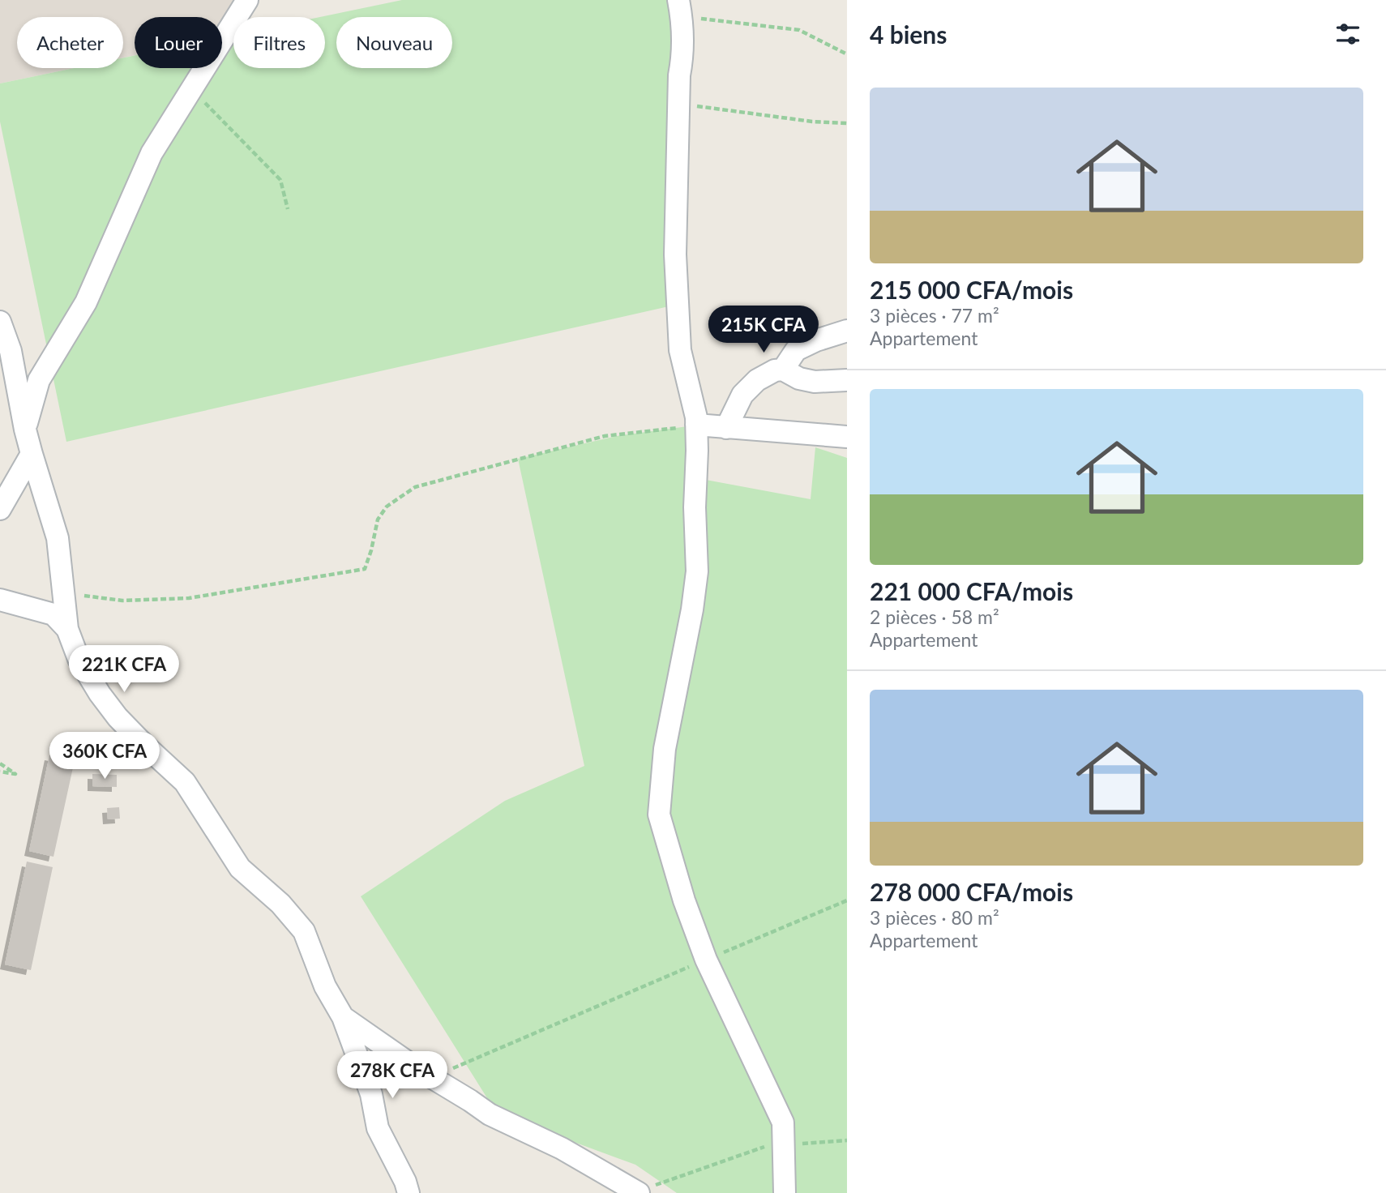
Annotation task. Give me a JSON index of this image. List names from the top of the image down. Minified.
{"page":{"heading":"4 biens","chip":["Acheter","Louer","Filtres","Nouveau"],"list":[{"name":"215 000 CFA/mois","note":"3 pièces · 77 m² · Appartement"},{"name":"221 000 CFA/mois","note":"2 pièces · 58 m² · Appartement"},{"name":"278 000 CFA/mois","note":"3 pièces · 80 m² · Appartement"}],"price":["215K CFA","221K CFA","360K CFA","278K CFA"]}}
